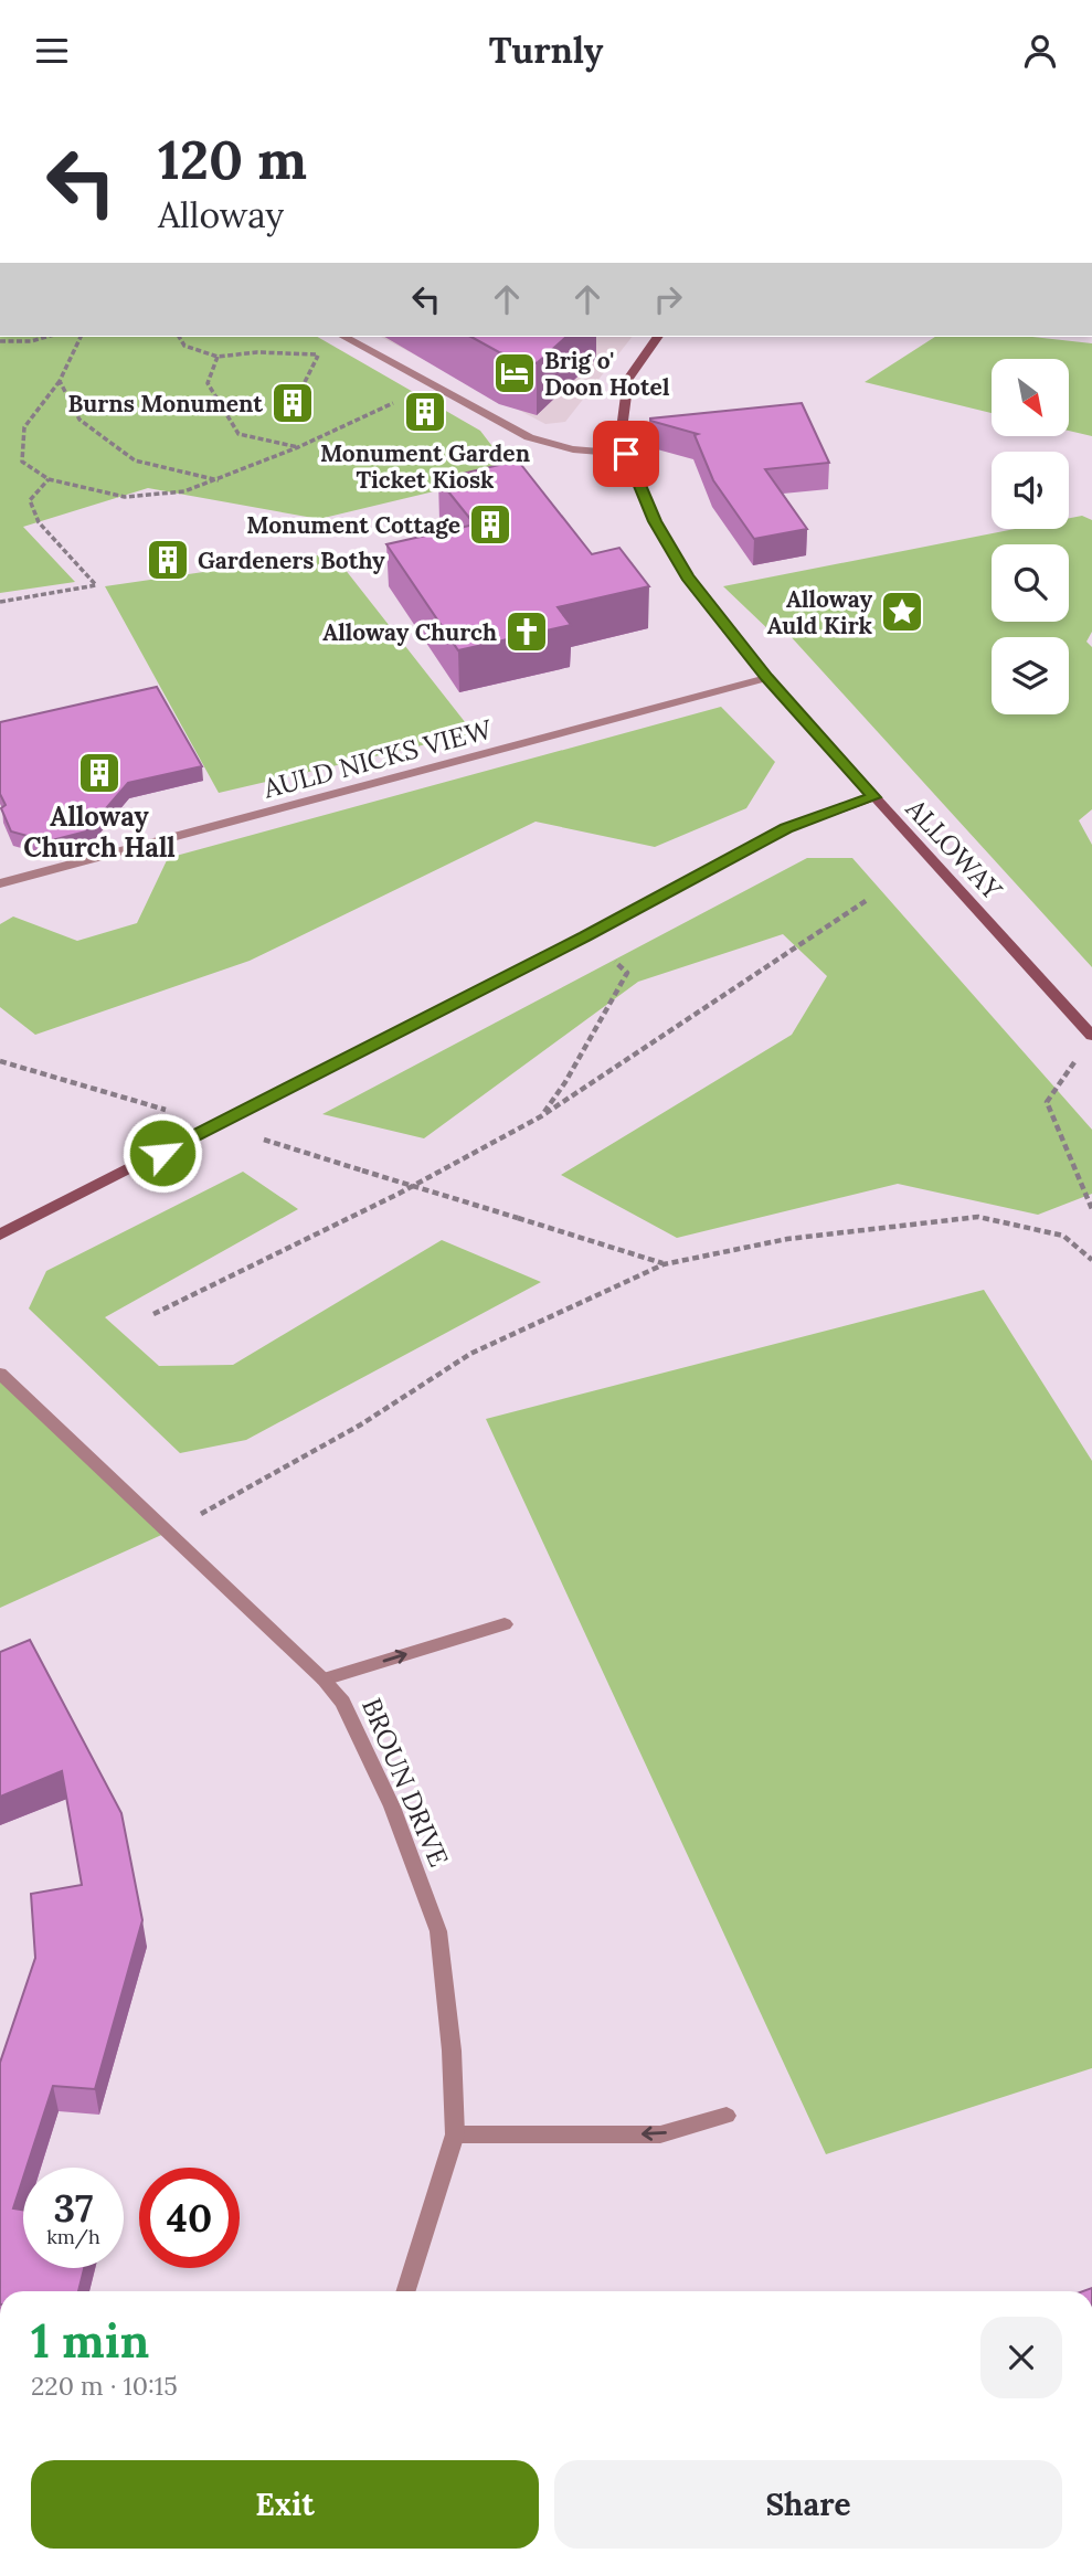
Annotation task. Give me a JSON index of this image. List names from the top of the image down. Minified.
{"streets":{"main road":["ALLOWAY"],"street":["AULD NICKS VIEW","BROUN DRIVE"]},"crossings":[["AULD NICKS VIEW","ALLOWAY"]],"places":{"hotel":["Brig o' Doon Hotel"],"building":["Burns Monument","Monument Garden Ticket Kiosk","Monument Cottage","Gardeners Bothy","Alloway Church Hall"],"place":["Alloway Auld Kirk"],"church":["Alloway Church"]},"north":"bottom right","page":{"header":"Turnly","turn":["120 m","Alloway"],"speed":"37 km/h","limit":"40","heading":["1 min","220 m · 10:15"],"buttons":["Exit","Share"]}}
